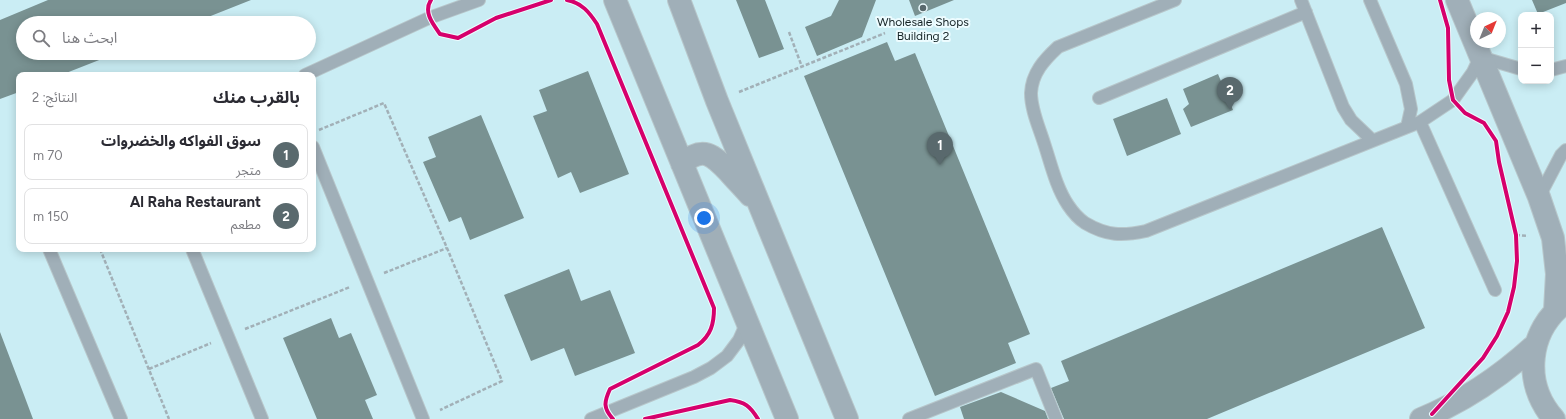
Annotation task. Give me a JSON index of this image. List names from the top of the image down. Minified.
{"places":["Wholesale Shops Building 2"],"north":"top right","page":{"map_buttons":["+","−"],"search":"ابحث هنا","heading":["بالقرب منك","النتائج: 2"],"pins":["2","1"],"list":[{"mark":"1","name":"سوق الفواكه والخضروات","note":"متجر","value":"70 m"},{"mark":"2","name":"Al Raha Restaurant","note":"مطعم","value":"150 m"}]}}
